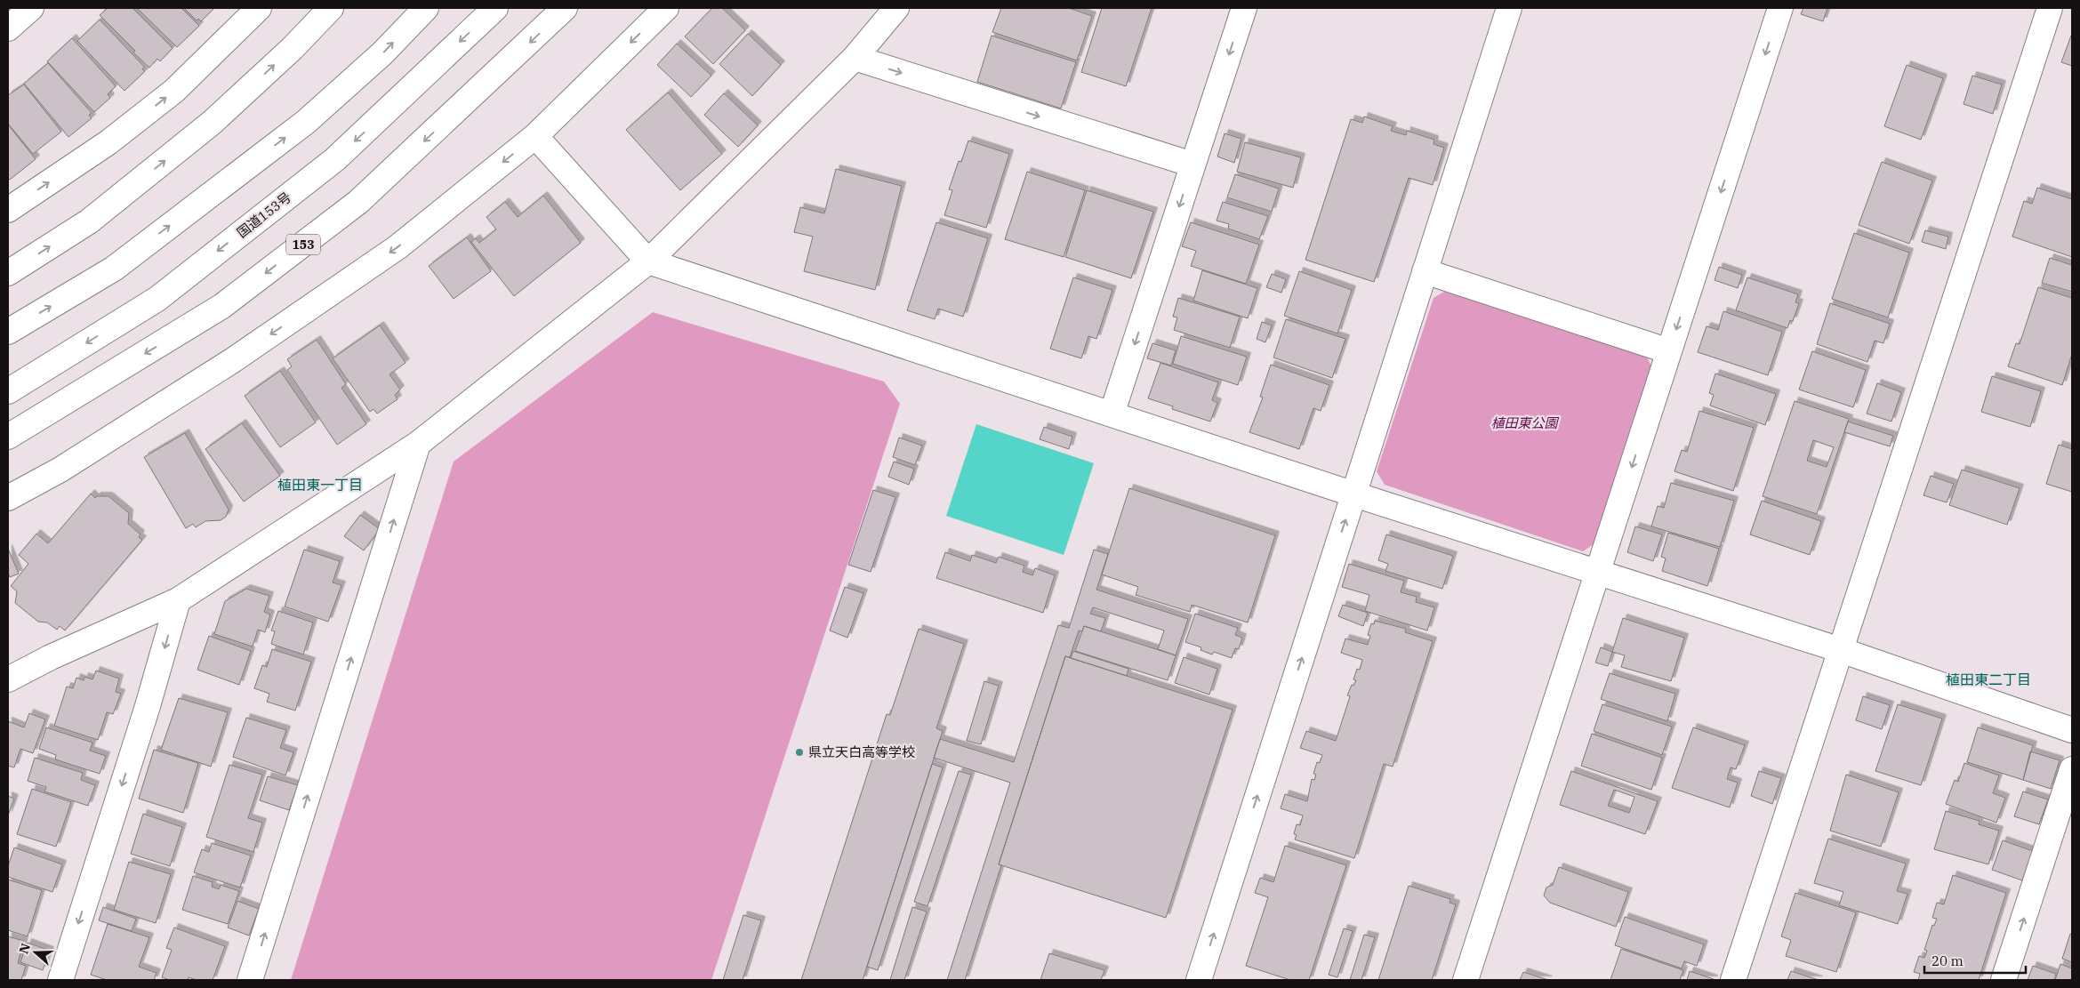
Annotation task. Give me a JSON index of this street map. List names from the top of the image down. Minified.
{"streets":{"main road":["国道153号","153"]},"districts":["植田東一丁目","植田東二丁目"],"parks":["植田東公園"],"places":["県立天白高等学校"],"scale_bar":"20 m","north":"left"}
